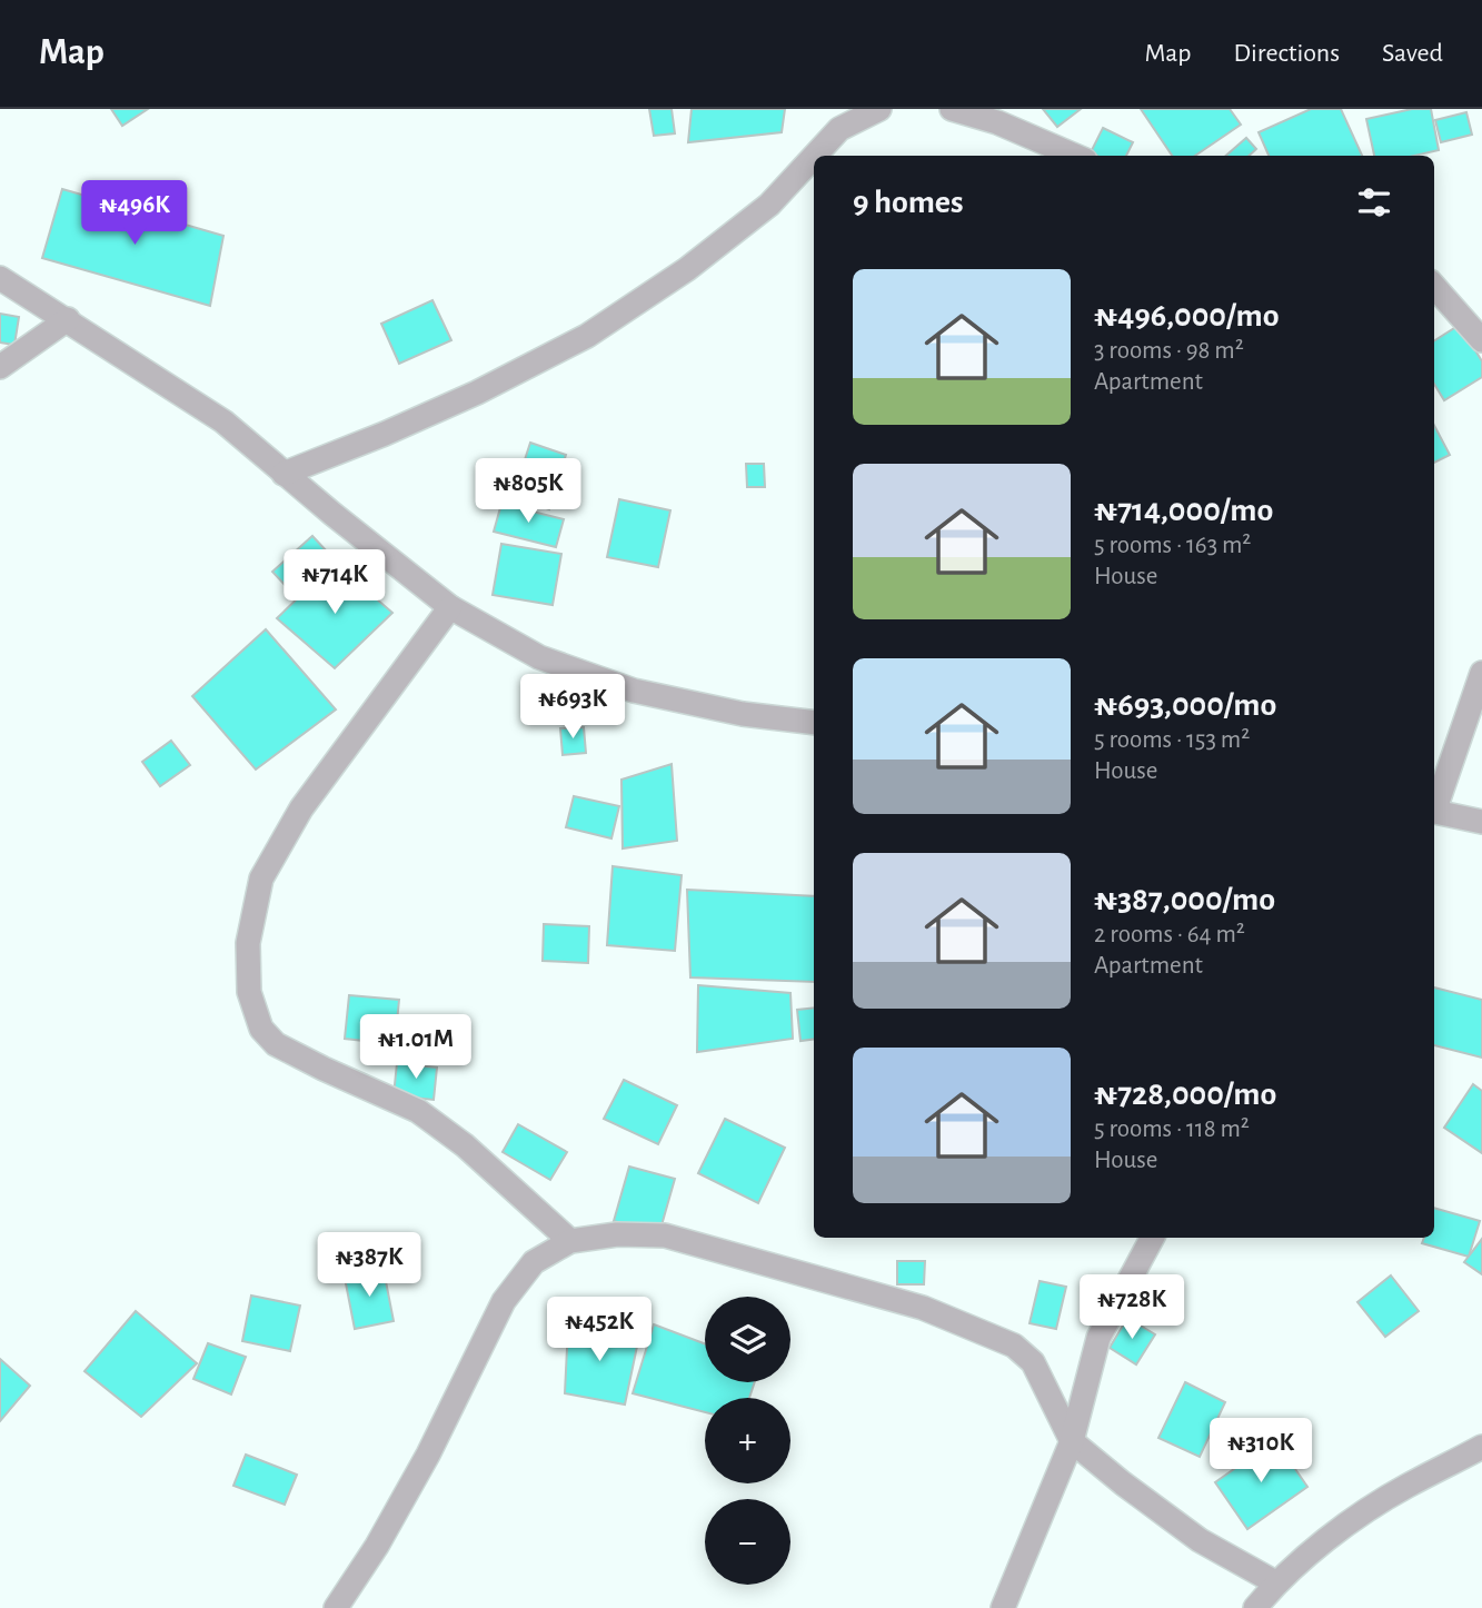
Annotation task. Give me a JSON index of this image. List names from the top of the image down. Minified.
{"page":{"header":"Map","nav":["Map","Directions","Saved"],"heading":"9 homes","price":["₦496K","₦805K","₦714K","₦693K","₦1.01M","₦387K","₦728K","₦452K","₦310K"],"list":[{"name":"₦496,000/mo","note":"3 rooms · 98 m² · Apartment"},{"name":"₦714,000/mo","note":"5 rooms · 163 m² · House"},{"name":"₦693,000/mo","note":"5 rooms · 153 m² · House"},{"name":"₦387,000/mo","note":"2 rooms · 64 m² · Apartment"},{"name":"₦728,000/mo","note":"5 rooms · 118 m² · House"}],"map_buttons":["+","−"]}}
